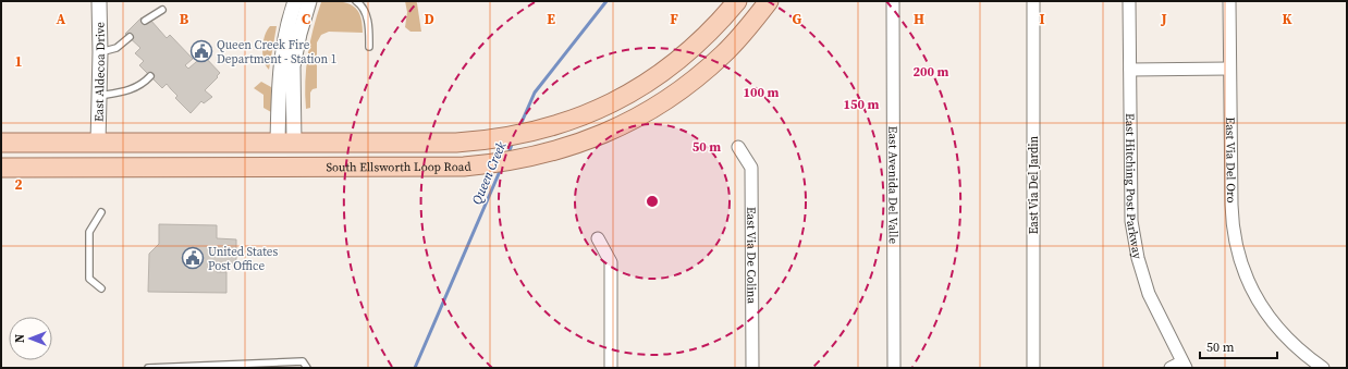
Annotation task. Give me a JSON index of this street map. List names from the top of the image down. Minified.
{"streets":{"main road":["South Ellsworth Loop Road"],"street":["East Aldecoa Drive","East Via Del Oro","East Avenida Del Valle","East Via Del Jardin","East Hitching Post Parkway","East Via De Colina"]},"crossings":[["East Aldecoa Drive","South Ellsworth Loop Road"]],"water":["Queen Creek"],"places":{"public building":["Queen Creek Fire Department - Station 1","United States Post Office"]},"scale_bar":"50 m","north":"left","grid":{"columns":["A","B","C","D","E","F","G","H","I","J","K"],"rows":["1","2"]},"rings":["200 m","100 m","150 m","50 m"]}
